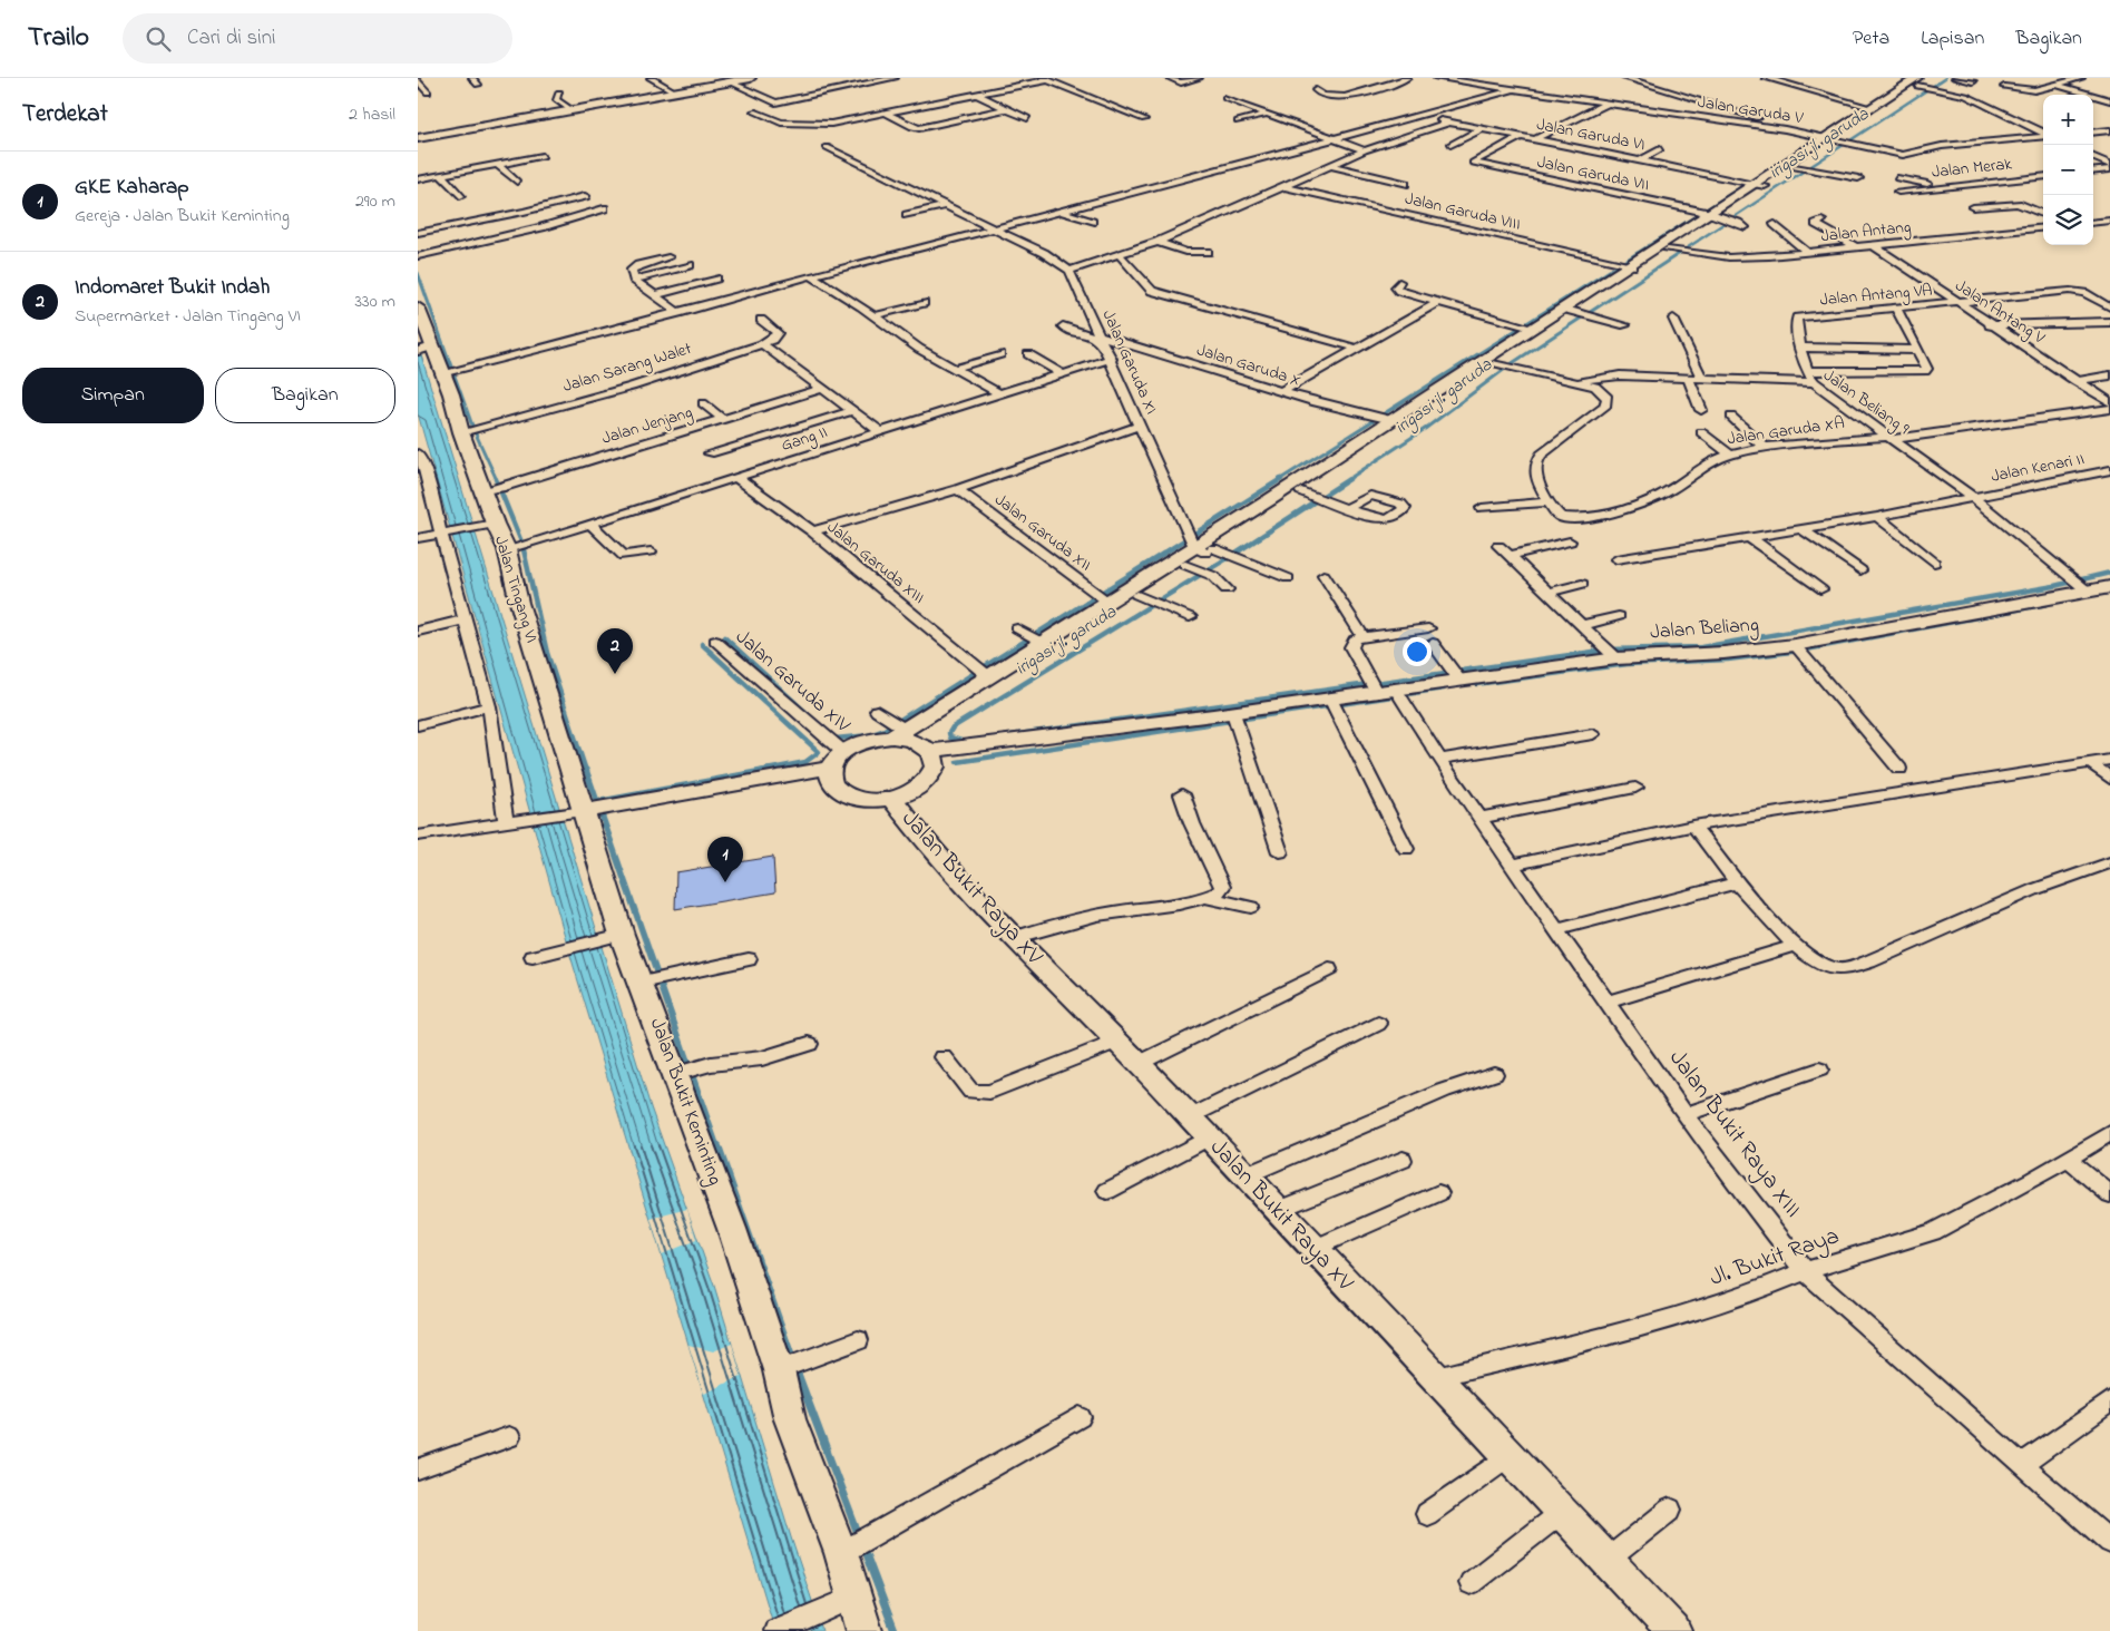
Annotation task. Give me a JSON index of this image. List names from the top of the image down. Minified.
{"streets":{"main road":["Jalan Tingang VI","Jalan Beliang","Jalan Bukit Raya XV","Jalan Bukit Keminting"],"street":["Jalan Garuda V","Jalan Garuda VI","Jalan Merak","Jalan Garuda VII","Jalan Garuda VIII","Jalan Antang","Jalan Antang VA","Jalan Antang V","Jalan Garuda XI","Jalan Garuda X","Jalan Sarang Walet","Jalan Beliang 9","Jalan Jenjang","Jalan Garuda XA","Gang II","Jalan Kenari II","Jalan Garuda XII","Jalan Garuda XIII","Jalan Garuda XIV","Jalan Bukit Raya XIII","Jl. Bukit Raya"]},"crossings":[["Jalan Garuda VI","Jalan Garuda VII"],["Jalan Antang","Jalan Antang V"],["Jalan Antang VA","Jalan Antang V"],["Jalan Garuda XI","Jalan Garuda X"],["Jalan Garuda XI","Gang II"],["Jalan Sarang Walet","Jalan Tingang VI"],["Jalan Beliang 9","Jalan Garuda XA"],["Jalan Beliang 9","Jalan Kenari II"],["Jalan Beliang 9","Jalan Beliang"],["Jalan Jenjang","Jalan Tingang VI"],["Gang II","Jalan Garuda XIII"],["Gang II","Jalan Tingang VI"],["Jalan Tingang VI","Jalan Bukit Keminting"],["Jalan Beliang","Jalan Garuda XIV"],["Jalan Beliang","Jalan Bukit Raya XV"],["Jalan Beliang","Jalan Bukit Raya XIII"],["Jalan Garuda XIV","Jalan Bukit Raya XV"],["Jalan Bukit Raya XV","Jl. Bukit Raya"],["Jalan Bukit Raya XIII","Jl. Bukit Raya"]],"water":["irigasi jl. garuda"],"page":{"header":"Trailo","search":"Cari di sini","nav":["Peta","Lapisan","Bagikan"],"heading":["Terdekat","2 hasil"],"map_buttons":["+","−"],"list":[{"mark":"1","name":"GKE Kaharap","note":"Gereja · Jalan Bukit Keminting","value":"290 m"},{"mark":"2","name":"Indomaret Bukit Indah","note":"Supermarket · Jalan Tingang VI","value":"330 m"}],"buttons":["Simpan","Bagikan"],"pins":["2","1"]}}
